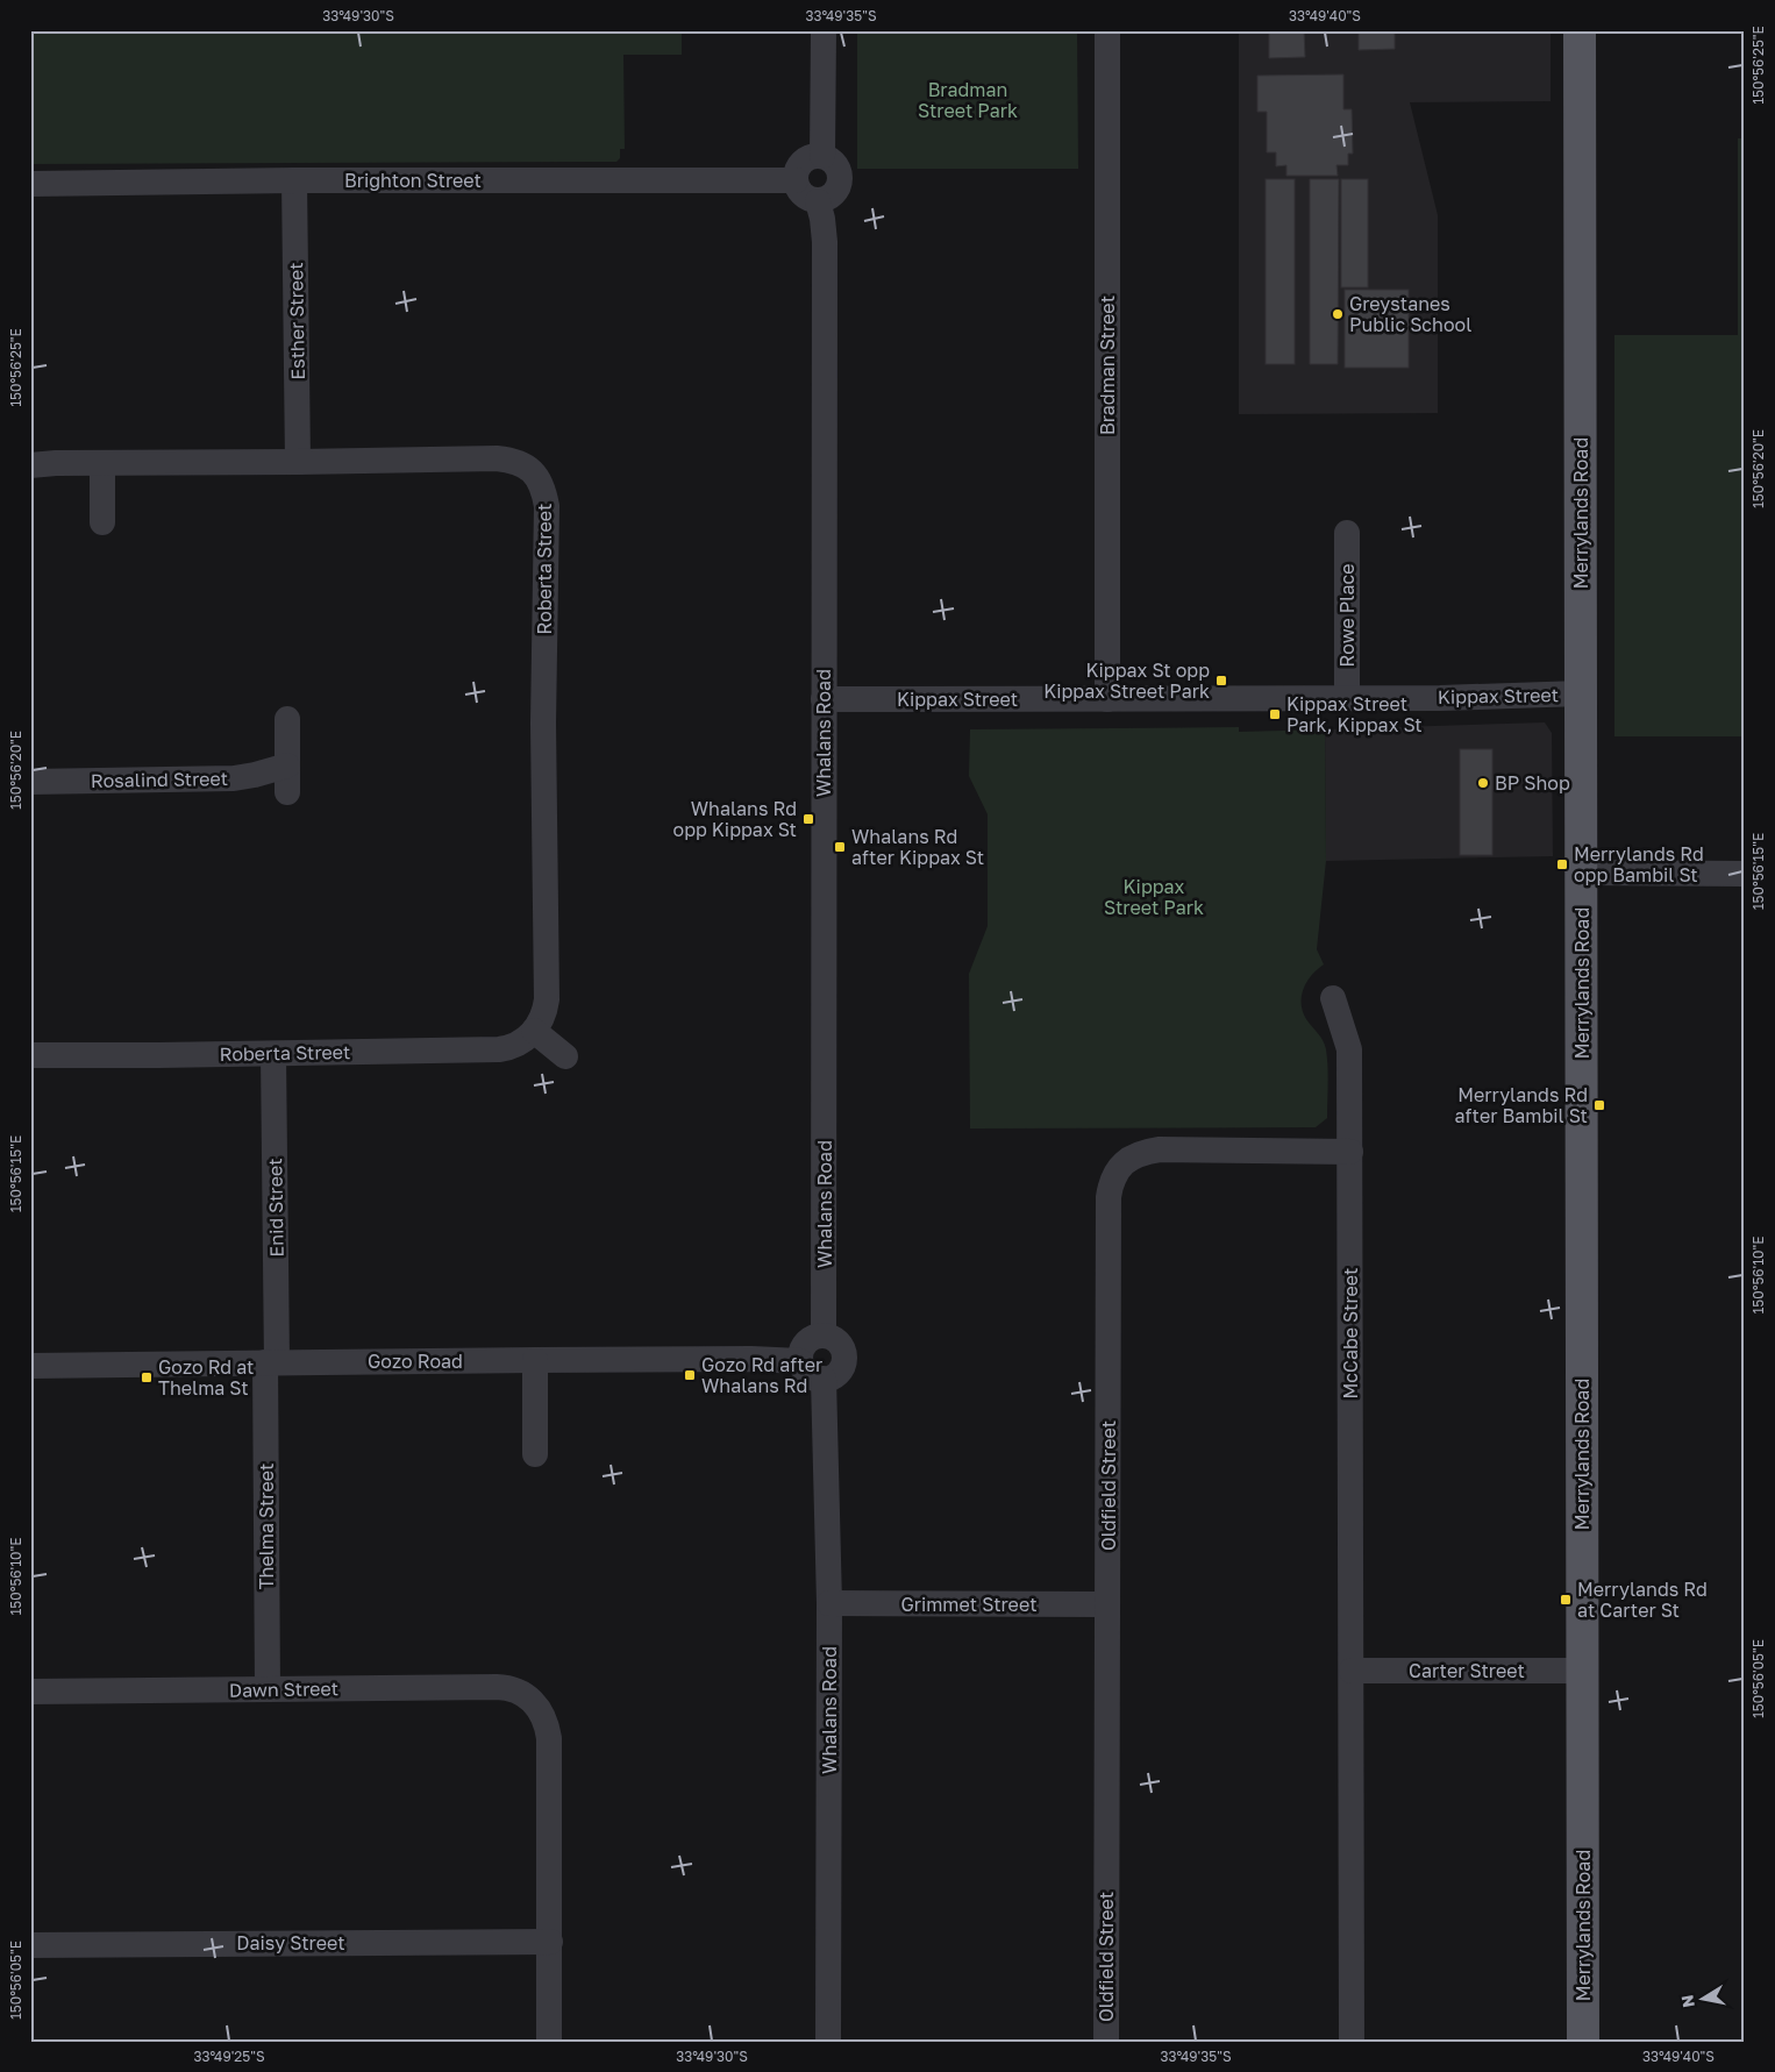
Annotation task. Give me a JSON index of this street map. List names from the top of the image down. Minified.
{"streets":{"main road":["Merrylands Road"],"street":["Brighton Street","Esther Street","Bradman Street","Roberta Street","Rowe Place","Kippax Street","Whalans Road","Rosalind Street","Enid Street","McCabe Street","Gozo Road","Oldfield Street","Thelma Street","Grimmet Street","Carter Street","Dawn Street","Daisy Street"]},"crossings":[["Brighton Street","Esther Street"],["Brighton Street","Whalans Road"],["Esther Street","Roberta Street"],["Bradman Street","Kippax Street"],["Merrylands Road","Kippax Street"],["Merrylands Road","Carter Street"],["Roberta Street","Enid Street"],["Rowe Place","Kippax Street"],["Kippax Street","Whalans Road"],["Whalans Road","Gozo Road"],["Whalans Road","Grimmet Street"],["Enid Street","Gozo Road"],["Enid Street","Thelma Street"],["McCabe Street","Oldfield Street"],["McCabe Street","Carter Street"],["Gozo Road","Thelma Street"],["Oldfield Street","Grimmet Street"],["Thelma Street","Dawn Street"],["Dawn Street","Daisy Street"]],"parks":["Bradman Street Park","Kippax Street Park"],"places":{"other":["Greystanes Public School","BP Shop"],"transit":["Kippax St opp Kippax Street Park","Kippax Street Park, Kippax St","Whalans Rd opp Kippax St","Whalans Rd after Kippax St","Merrylands Rd opp Bambil St","Merrylands Rd after Bambil St","Gozo Rd after Whalans Rd","Gozo Rd at Thelma St","Merrylands Rd at Carter St"]},"north":"left","coordinates":["33°49'30\"S","33°49'35\"S","33°49'40\"S","150°56'25\"E","150°56'20\"E","150°56'15\"E","150°56'10\"E","150°56'05\"E","33°49'25\"S"]}
